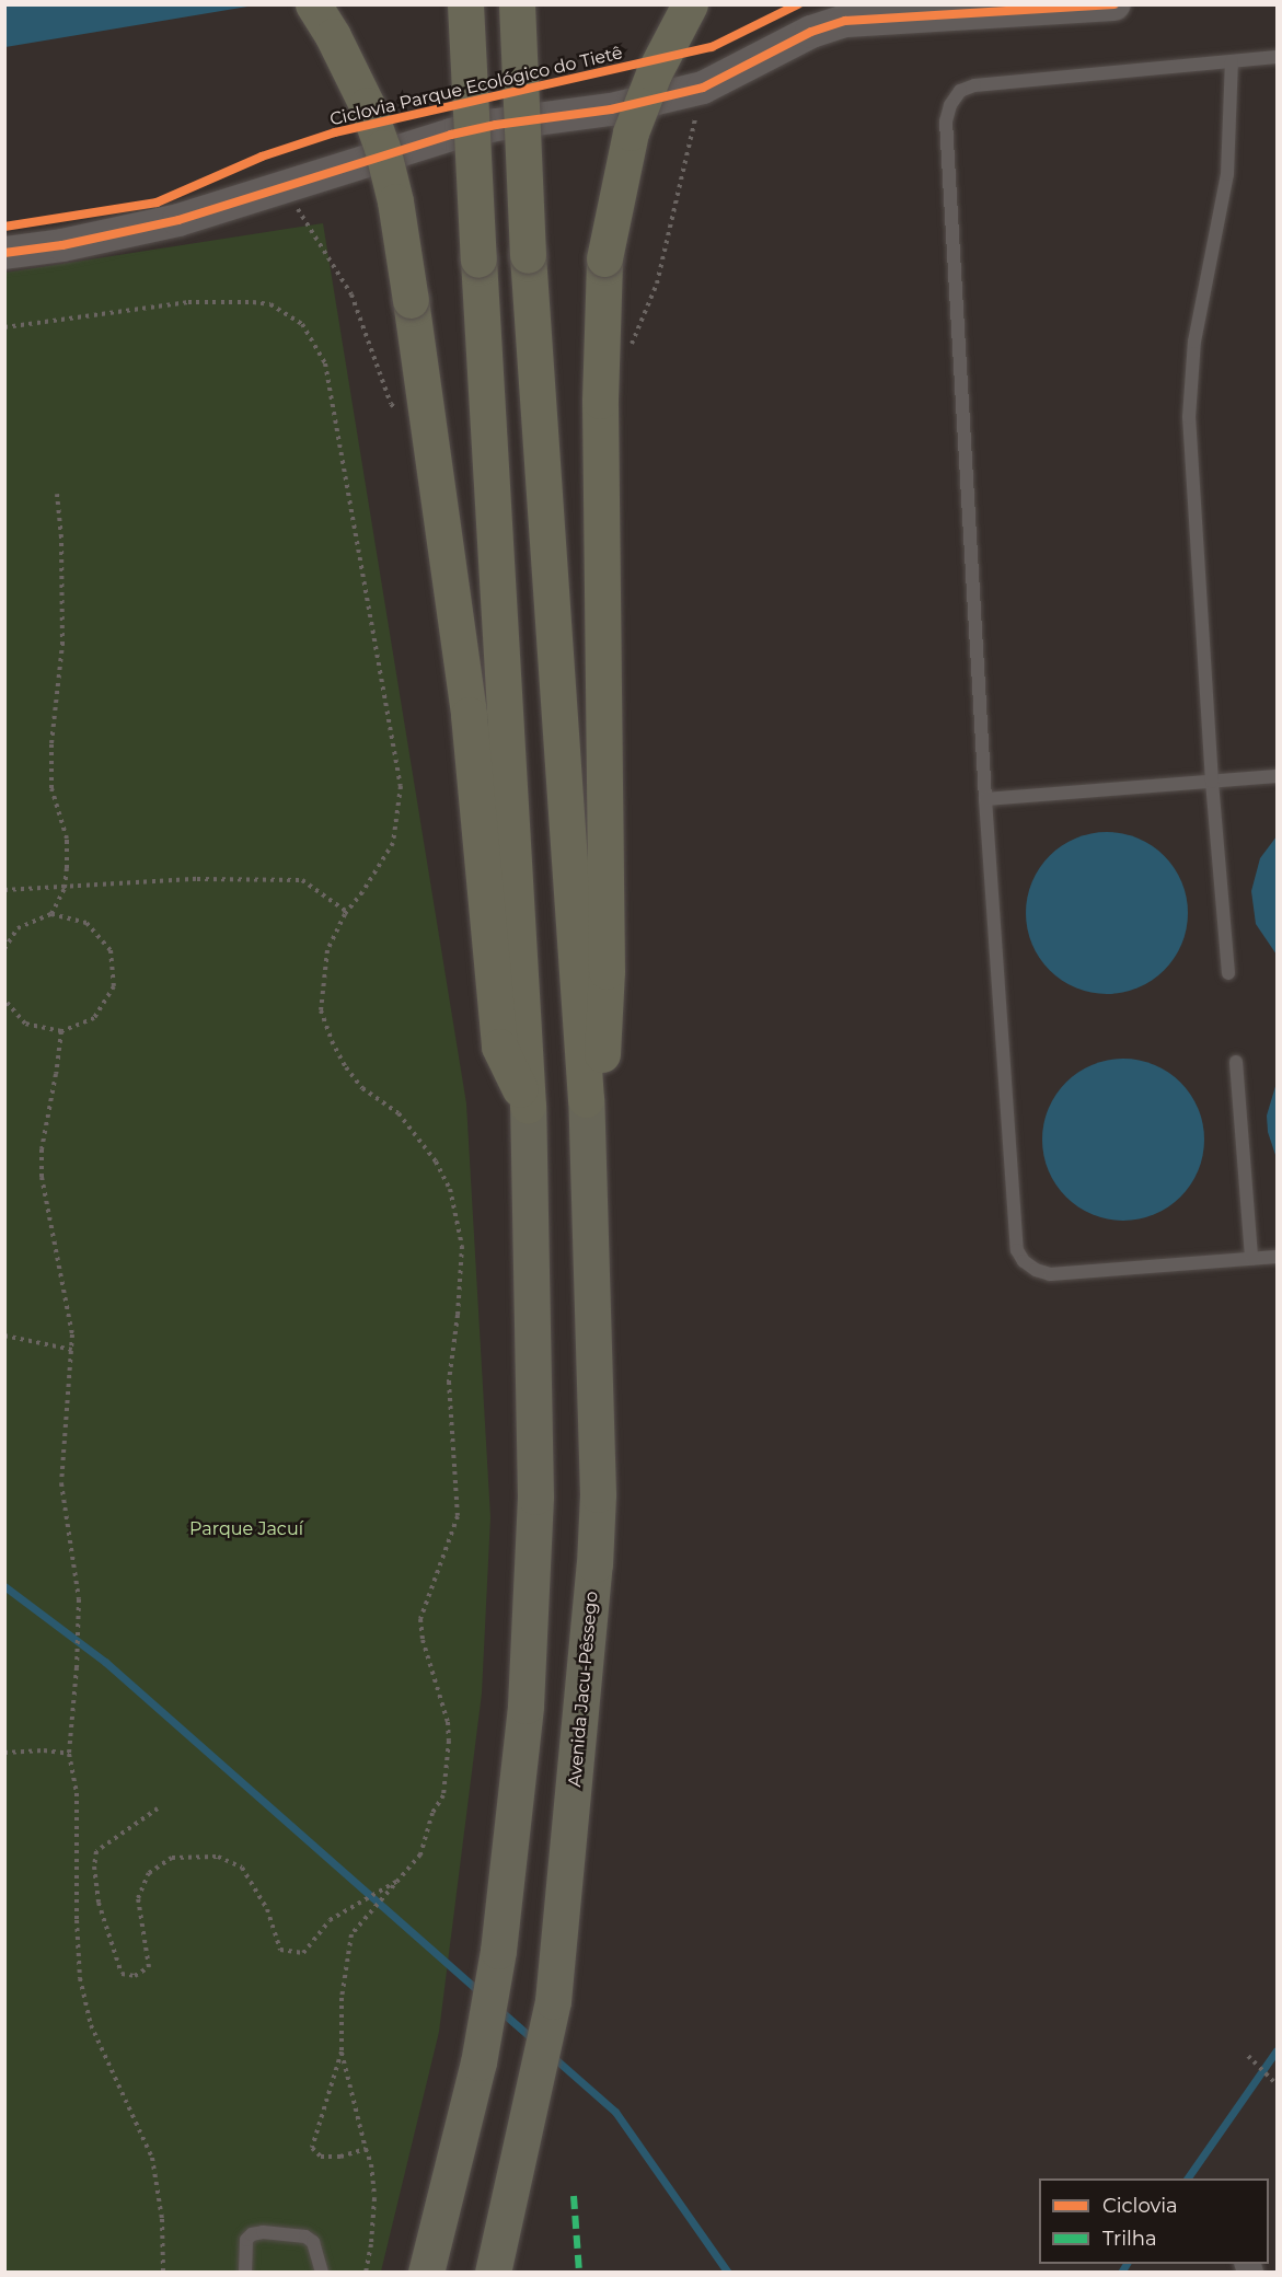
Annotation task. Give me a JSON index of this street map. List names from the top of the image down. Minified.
{"streets":{"highway":["Avenida Jacu-Pêssego"],"cycle path":["Ciclovia Parque Ecológico do Tietê"]},"parks":["Parque Jacuí"],"legend":["Ciclovia","Trilha"]}
